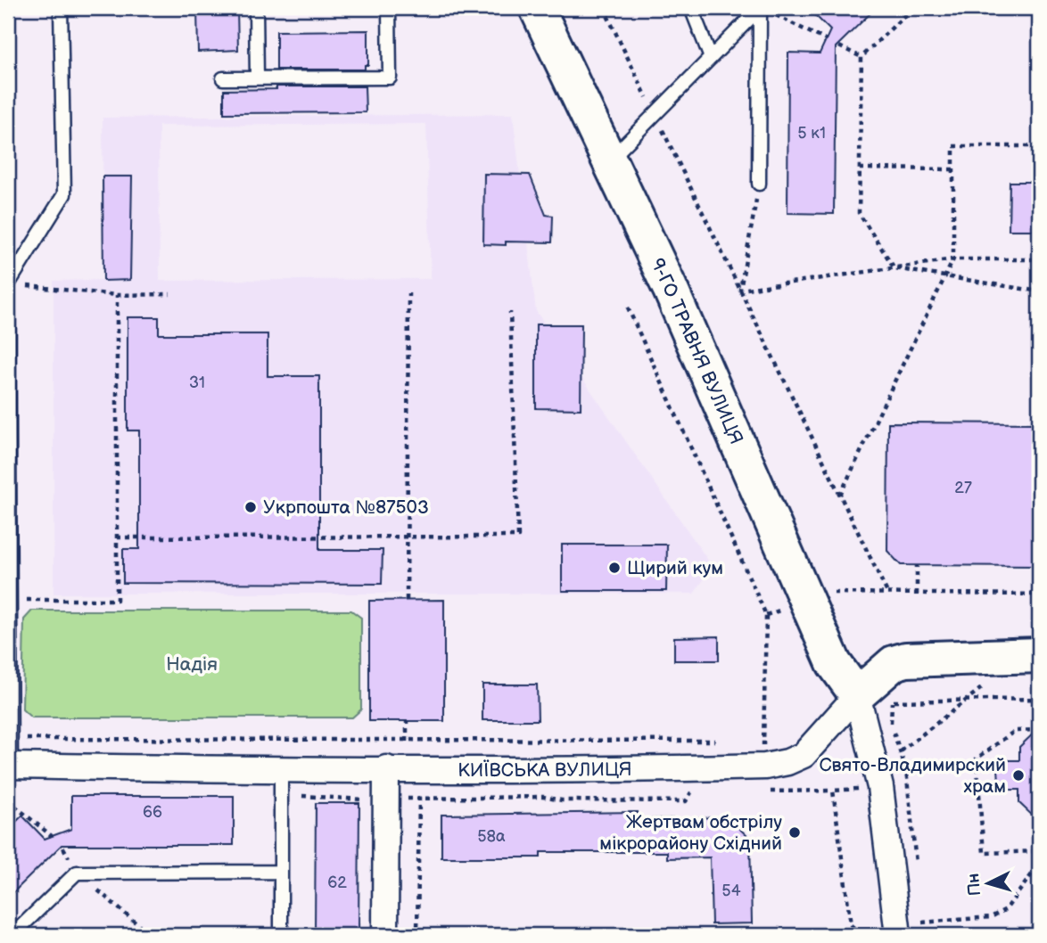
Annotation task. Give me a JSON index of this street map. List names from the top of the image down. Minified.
{"streets":{"street":["9-ГО ТРАВНЯ ВУЛИЦЯ","КИЇВСЬКА ВУЛИЦЯ"]},"crossings":[["9-ГО ТРАВНЯ ВУЛИЦЯ","КИЇВСЬКА ВУЛИЦЯ"]],"parks":["Надія"],"places":["Укрпошта №87503","Щирий кум","Свято-Владимирский храм","Жертвам обстрілу мікрорайону Східний"],"house_numbers":["5 к1","31","27","66","58а","62","54"],"north":"left"}
